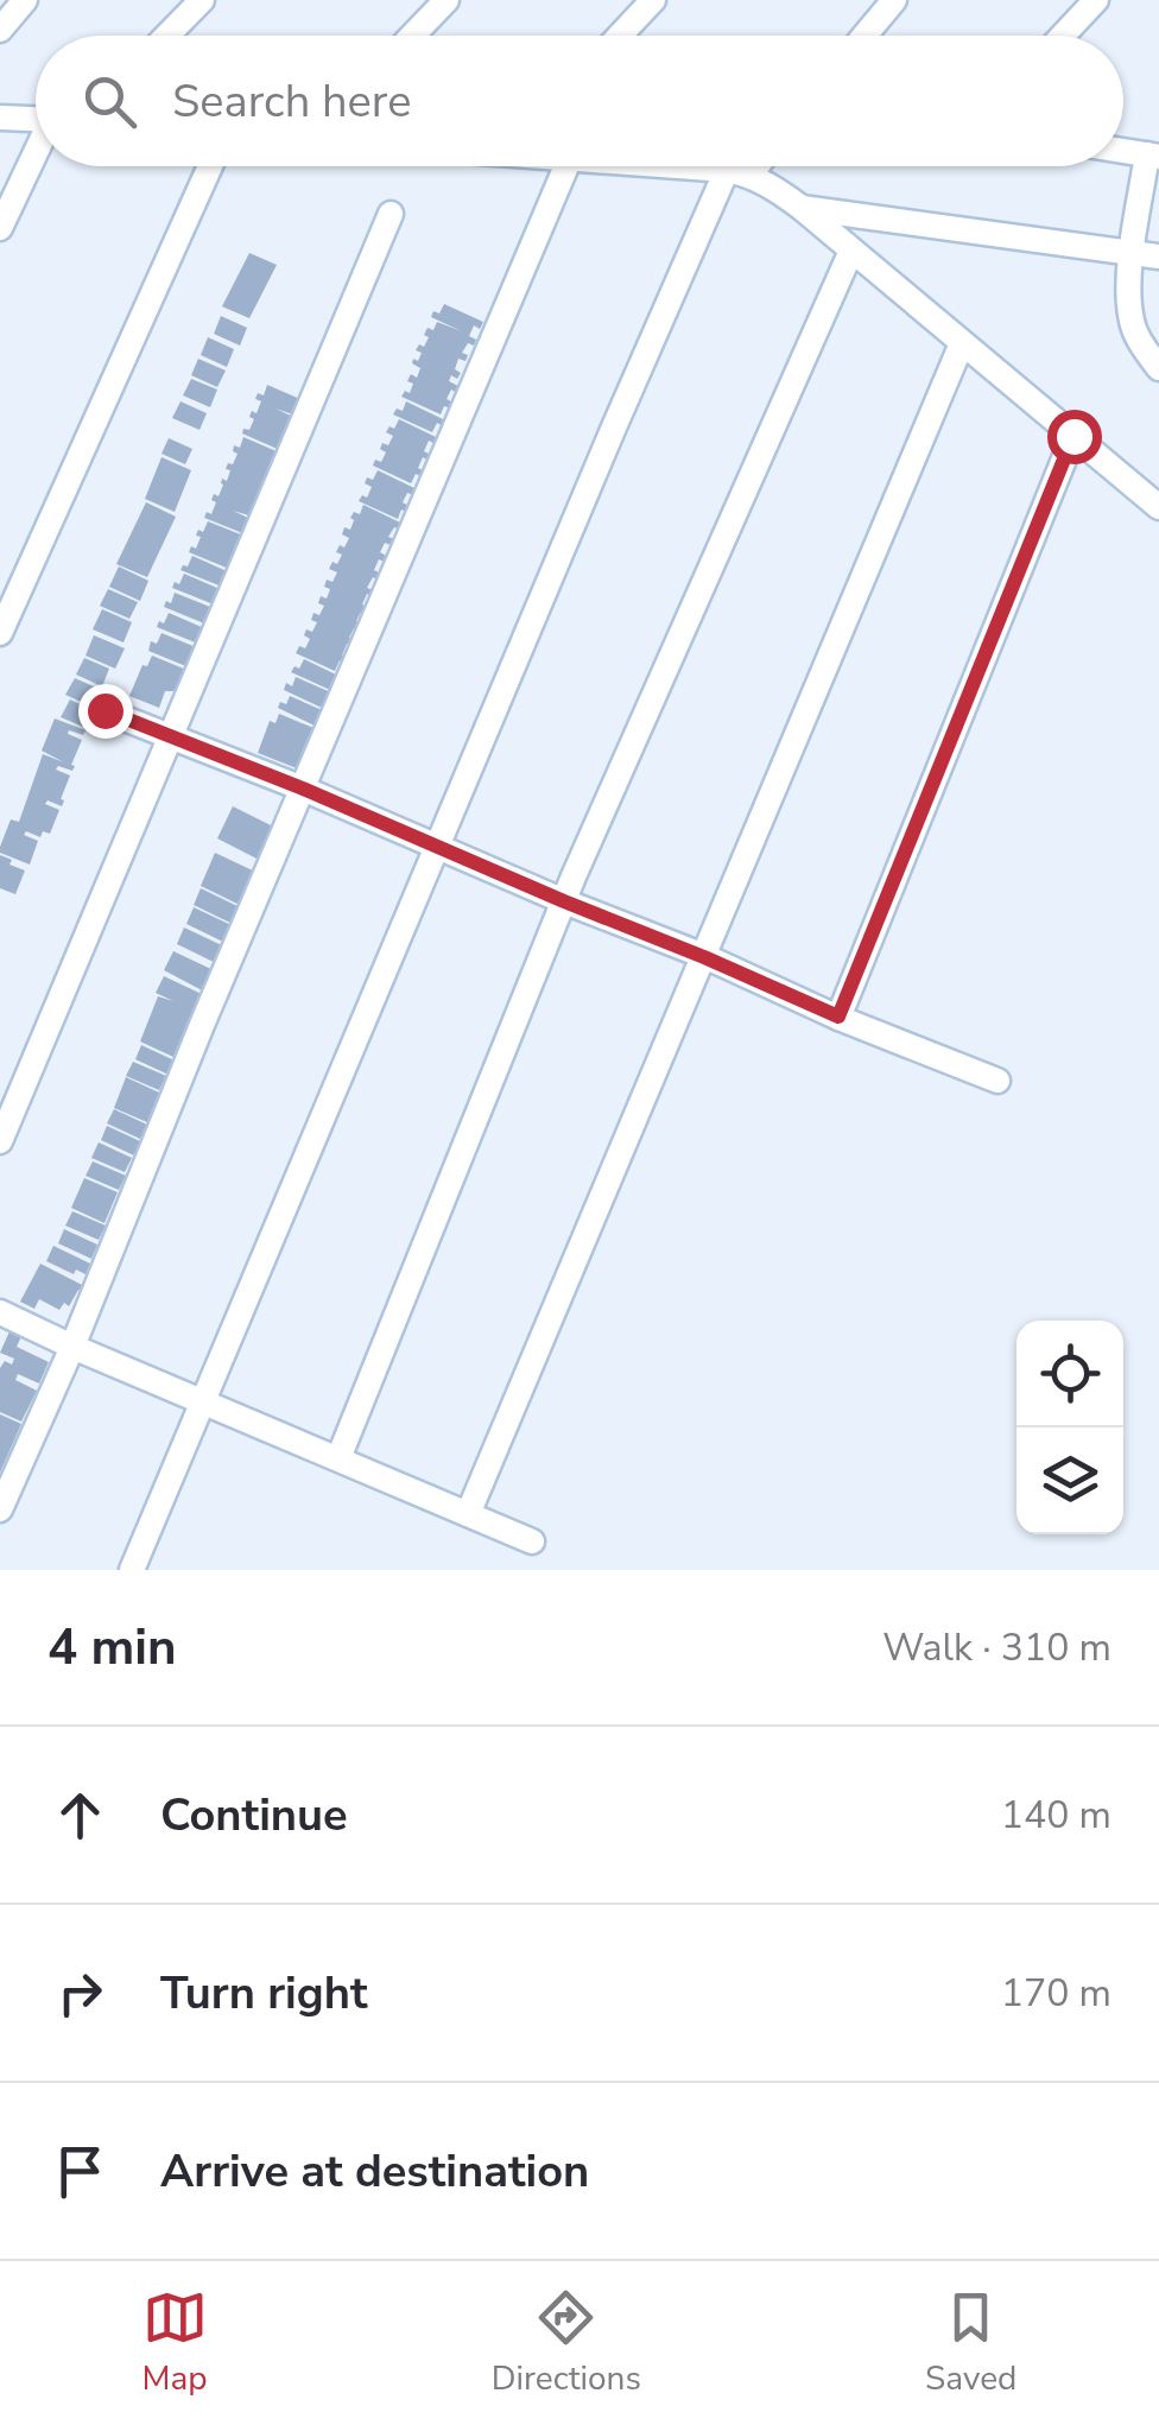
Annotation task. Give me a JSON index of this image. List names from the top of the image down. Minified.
{"page":{"search":"Search here","heading":["4 min","Walk · 310 m"],"list":[["Continue","140 m"],["Turn right","170 m"],"Arrive at destination"],"nav":["Map","Directions","Saved"]}}
